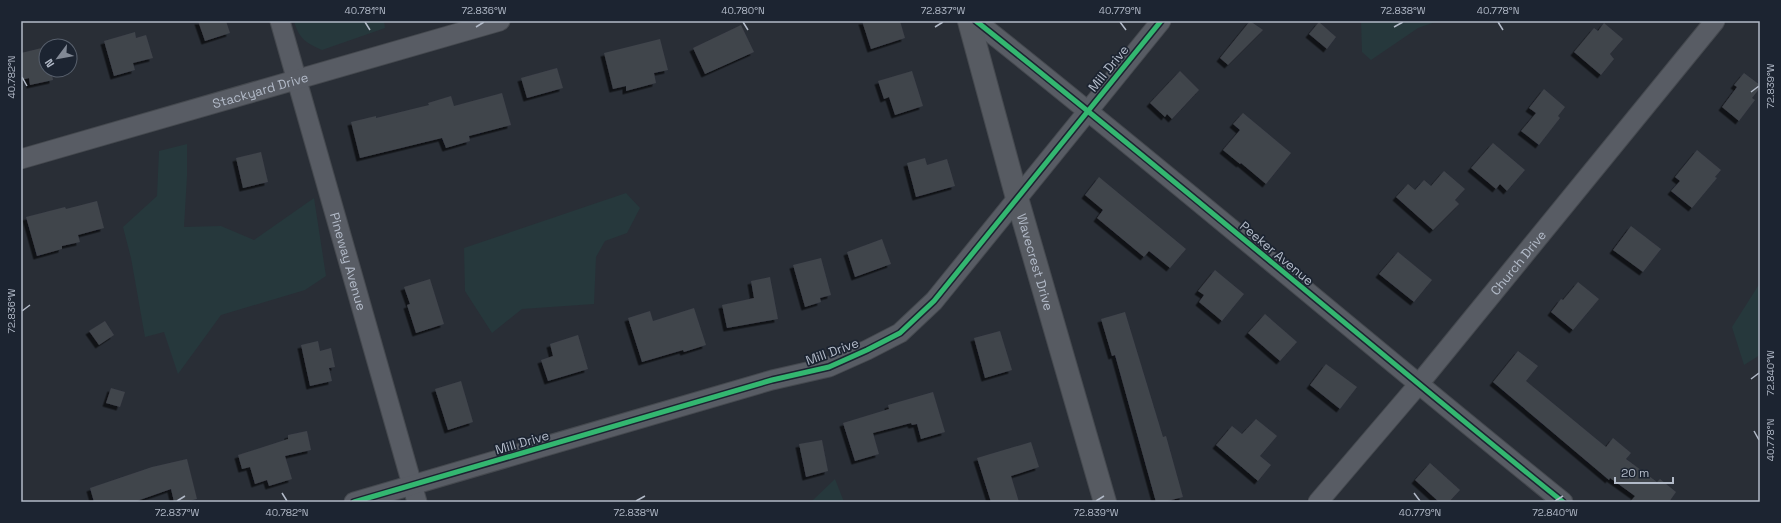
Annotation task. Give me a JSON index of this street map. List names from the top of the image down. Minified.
{"streets":{"street":["Mill Drive","Stackyard Drive","Peeker Avenue","Pineway Avenue","Wavecrest Drive","Church Drive"]},"crossings":[["Mill Drive","Peeker Avenue"],["Mill Drive","Pineway Avenue"],["Mill Drive","Wavecrest Drive"],["Stackyard Drive","Pineway Avenue"],["Peeker Avenue","Church Drive"]],"scale_bar":"20 m","north":"bottom left","coordinates":["40.781°N","72.836°W","40.780°N","72.837°W","40.779°N","72.838°W","40.778°N","40.782°N","72.839°W","72.840°W"]}
